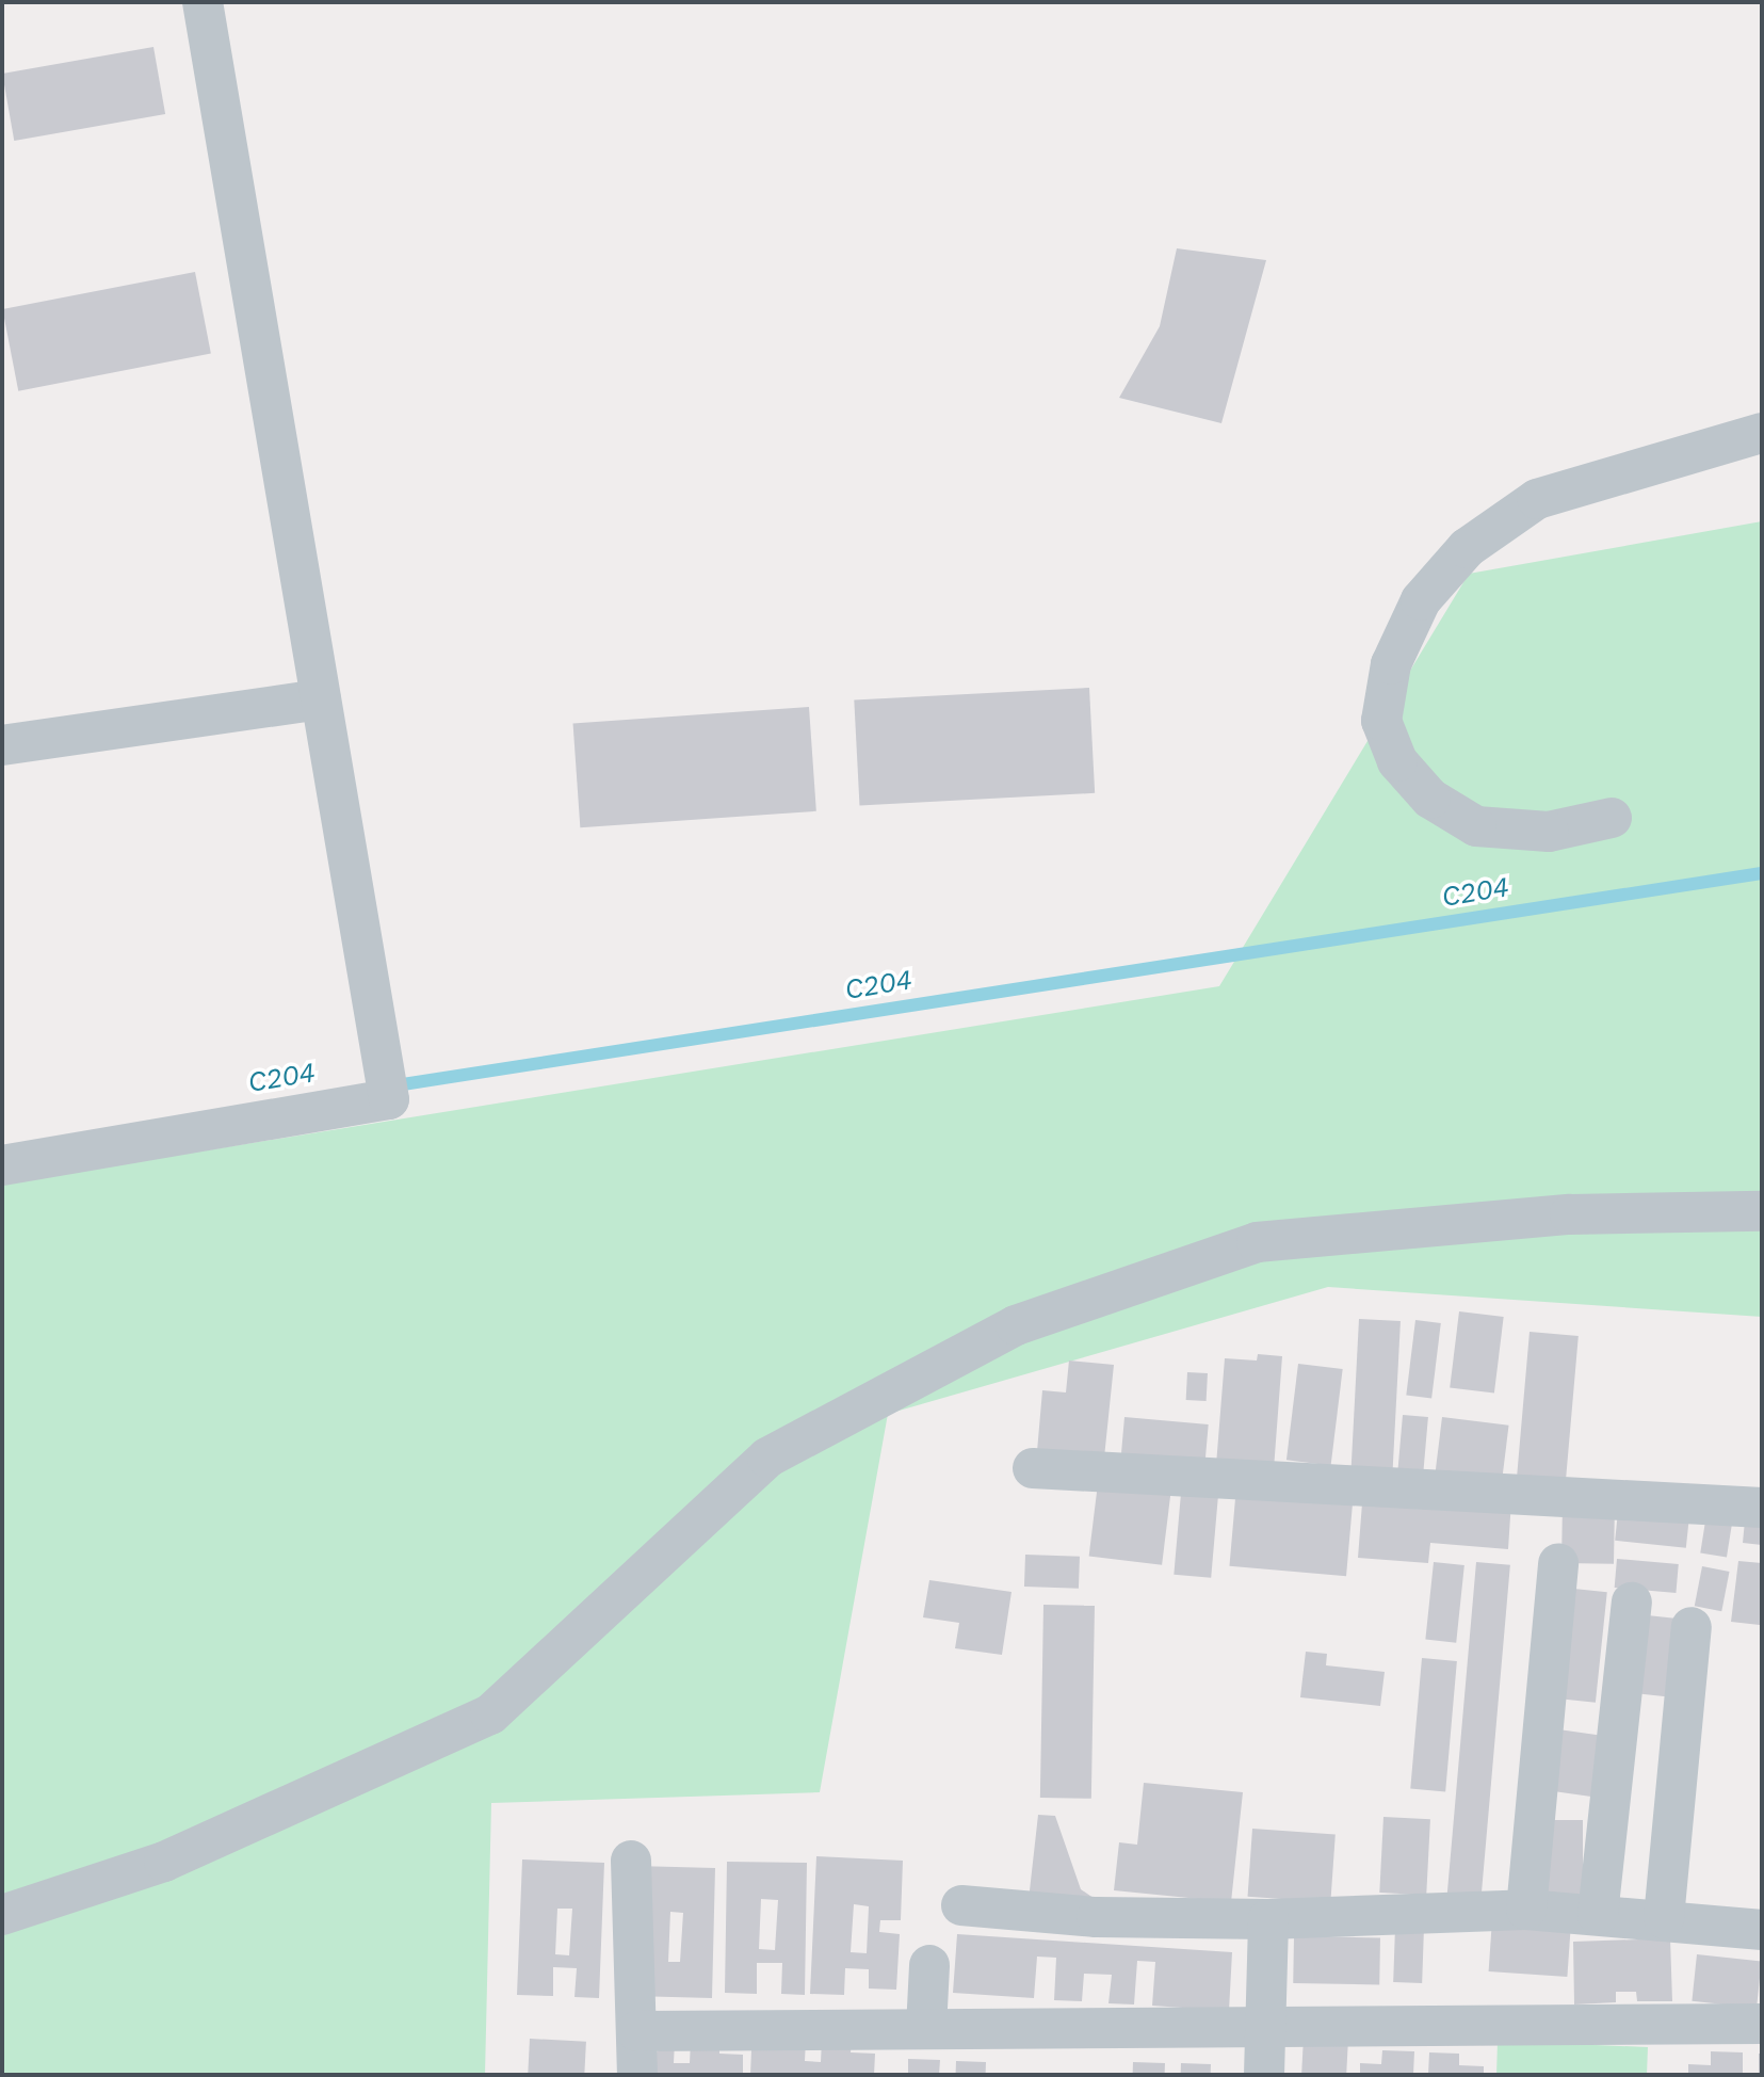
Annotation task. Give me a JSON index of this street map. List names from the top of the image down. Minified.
{"water":["C204"]}
